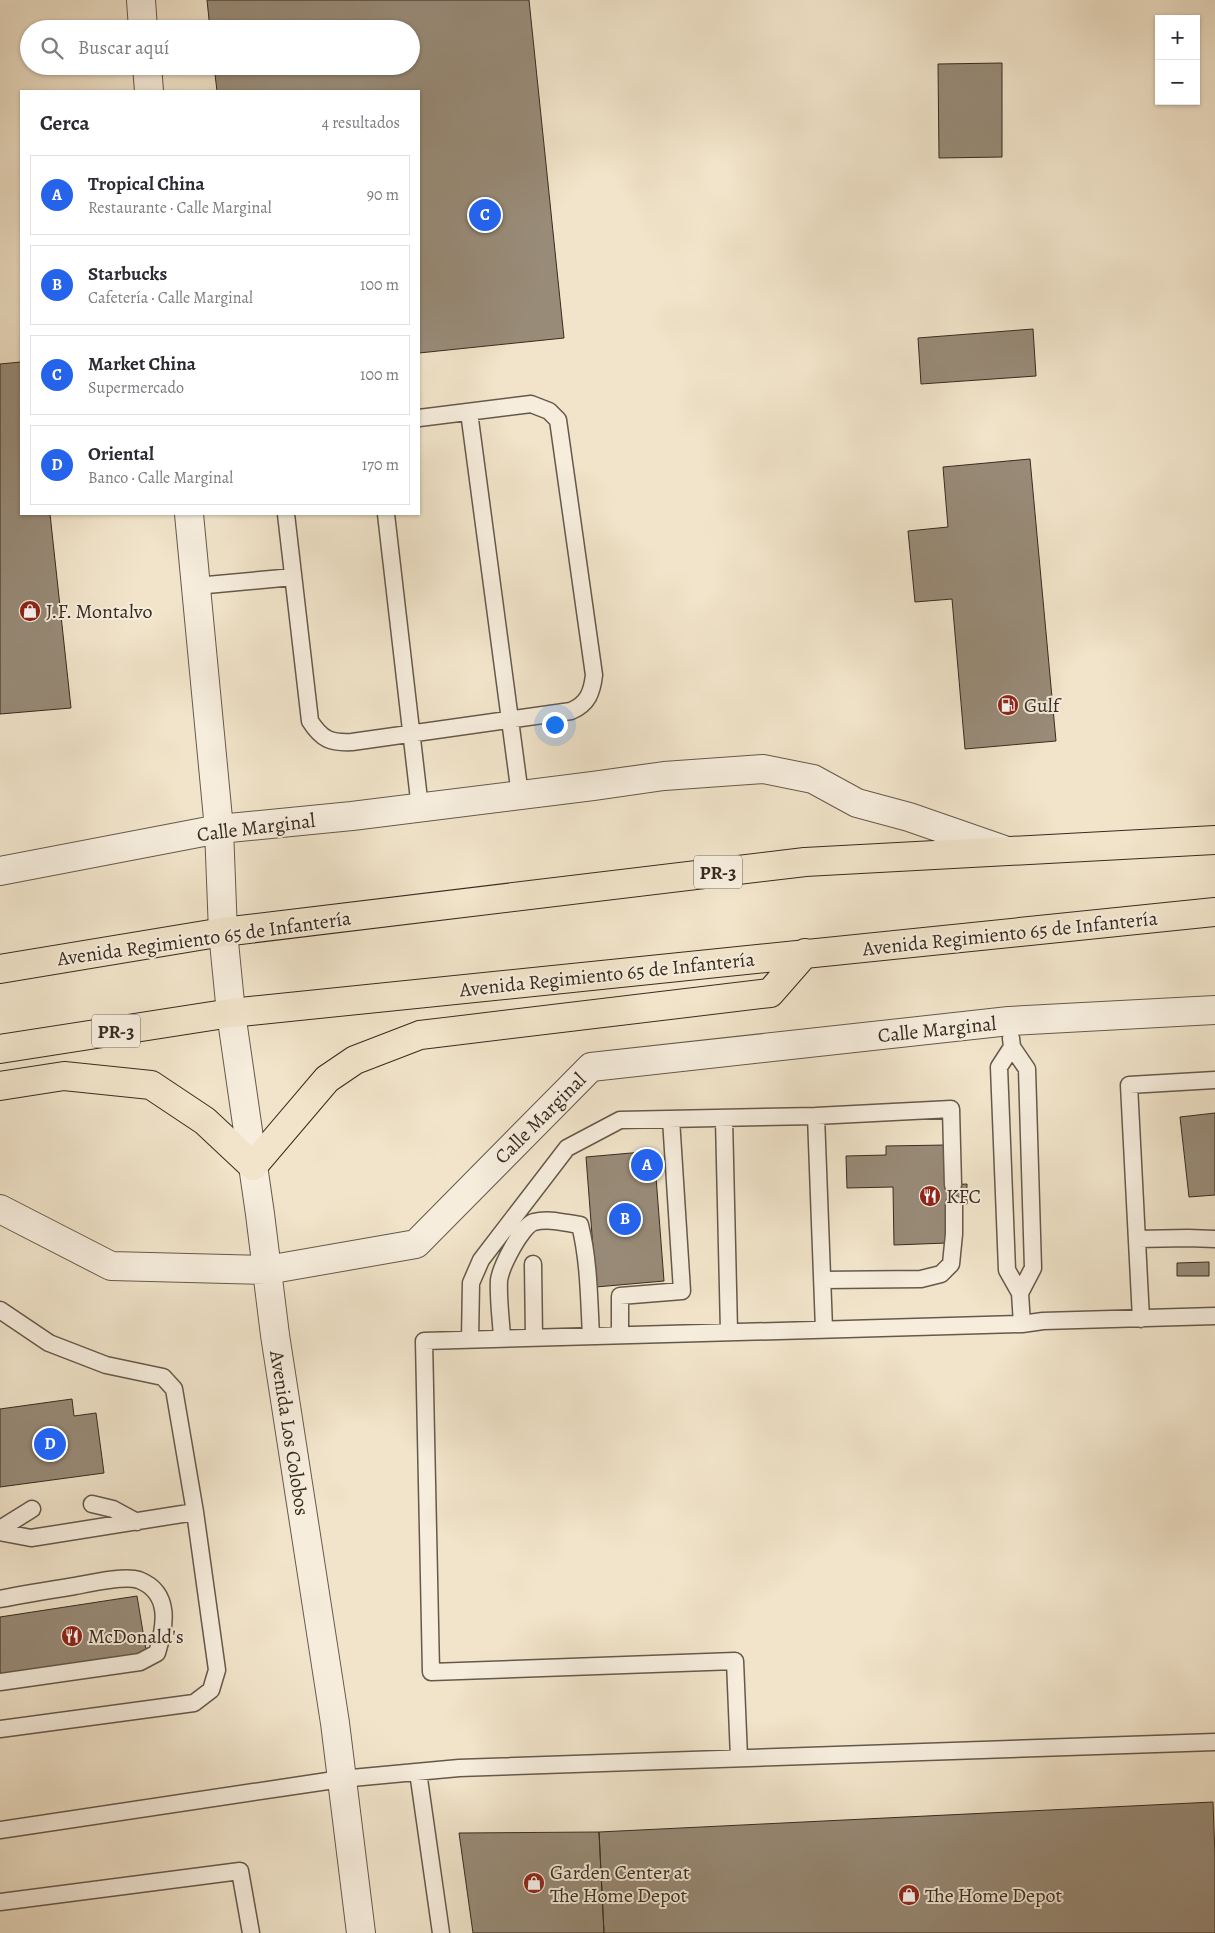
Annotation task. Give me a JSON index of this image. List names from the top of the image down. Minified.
{"streets":{"main road":["PR-3","Avenida Regimiento 65 de Infantería"],"street":["Calle Marginal","Avenida Los Colobos"]},"crossings":[["Calle Marginal","Avenida Regimiento 65 de Infantería"],["Calle Marginal","Avenida Los Colobos"],["Avenida Regimiento 65 de Infantería","Avenida Los Colobos"]],"places":{"shop":["J.F. Montalvo","Garden Center at The Home Depot","The Home Depot"],"fuel station":["Gulf"],"restaurant":["KFC","McDonald's"]},"page":{"map_buttons":["+","−"],"search":"Buscar aquí","heading":["Cerca","4 resultados"],"list":[{"mark":"A","name":"Tropical China","note":"Restaurante · Calle Marginal","value":"90 m"},{"mark":"B","name":"Starbucks","note":"Cafetería · Calle Marginal","value":"100 m"},{"mark":"C","name":"Market China","note":"Supermercado","value":"100 m"},{"mark":"D","name":"Oriental","note":"Banco · Calle Marginal","value":"170 m"}],"pins":["C","A","B","D"]}}
